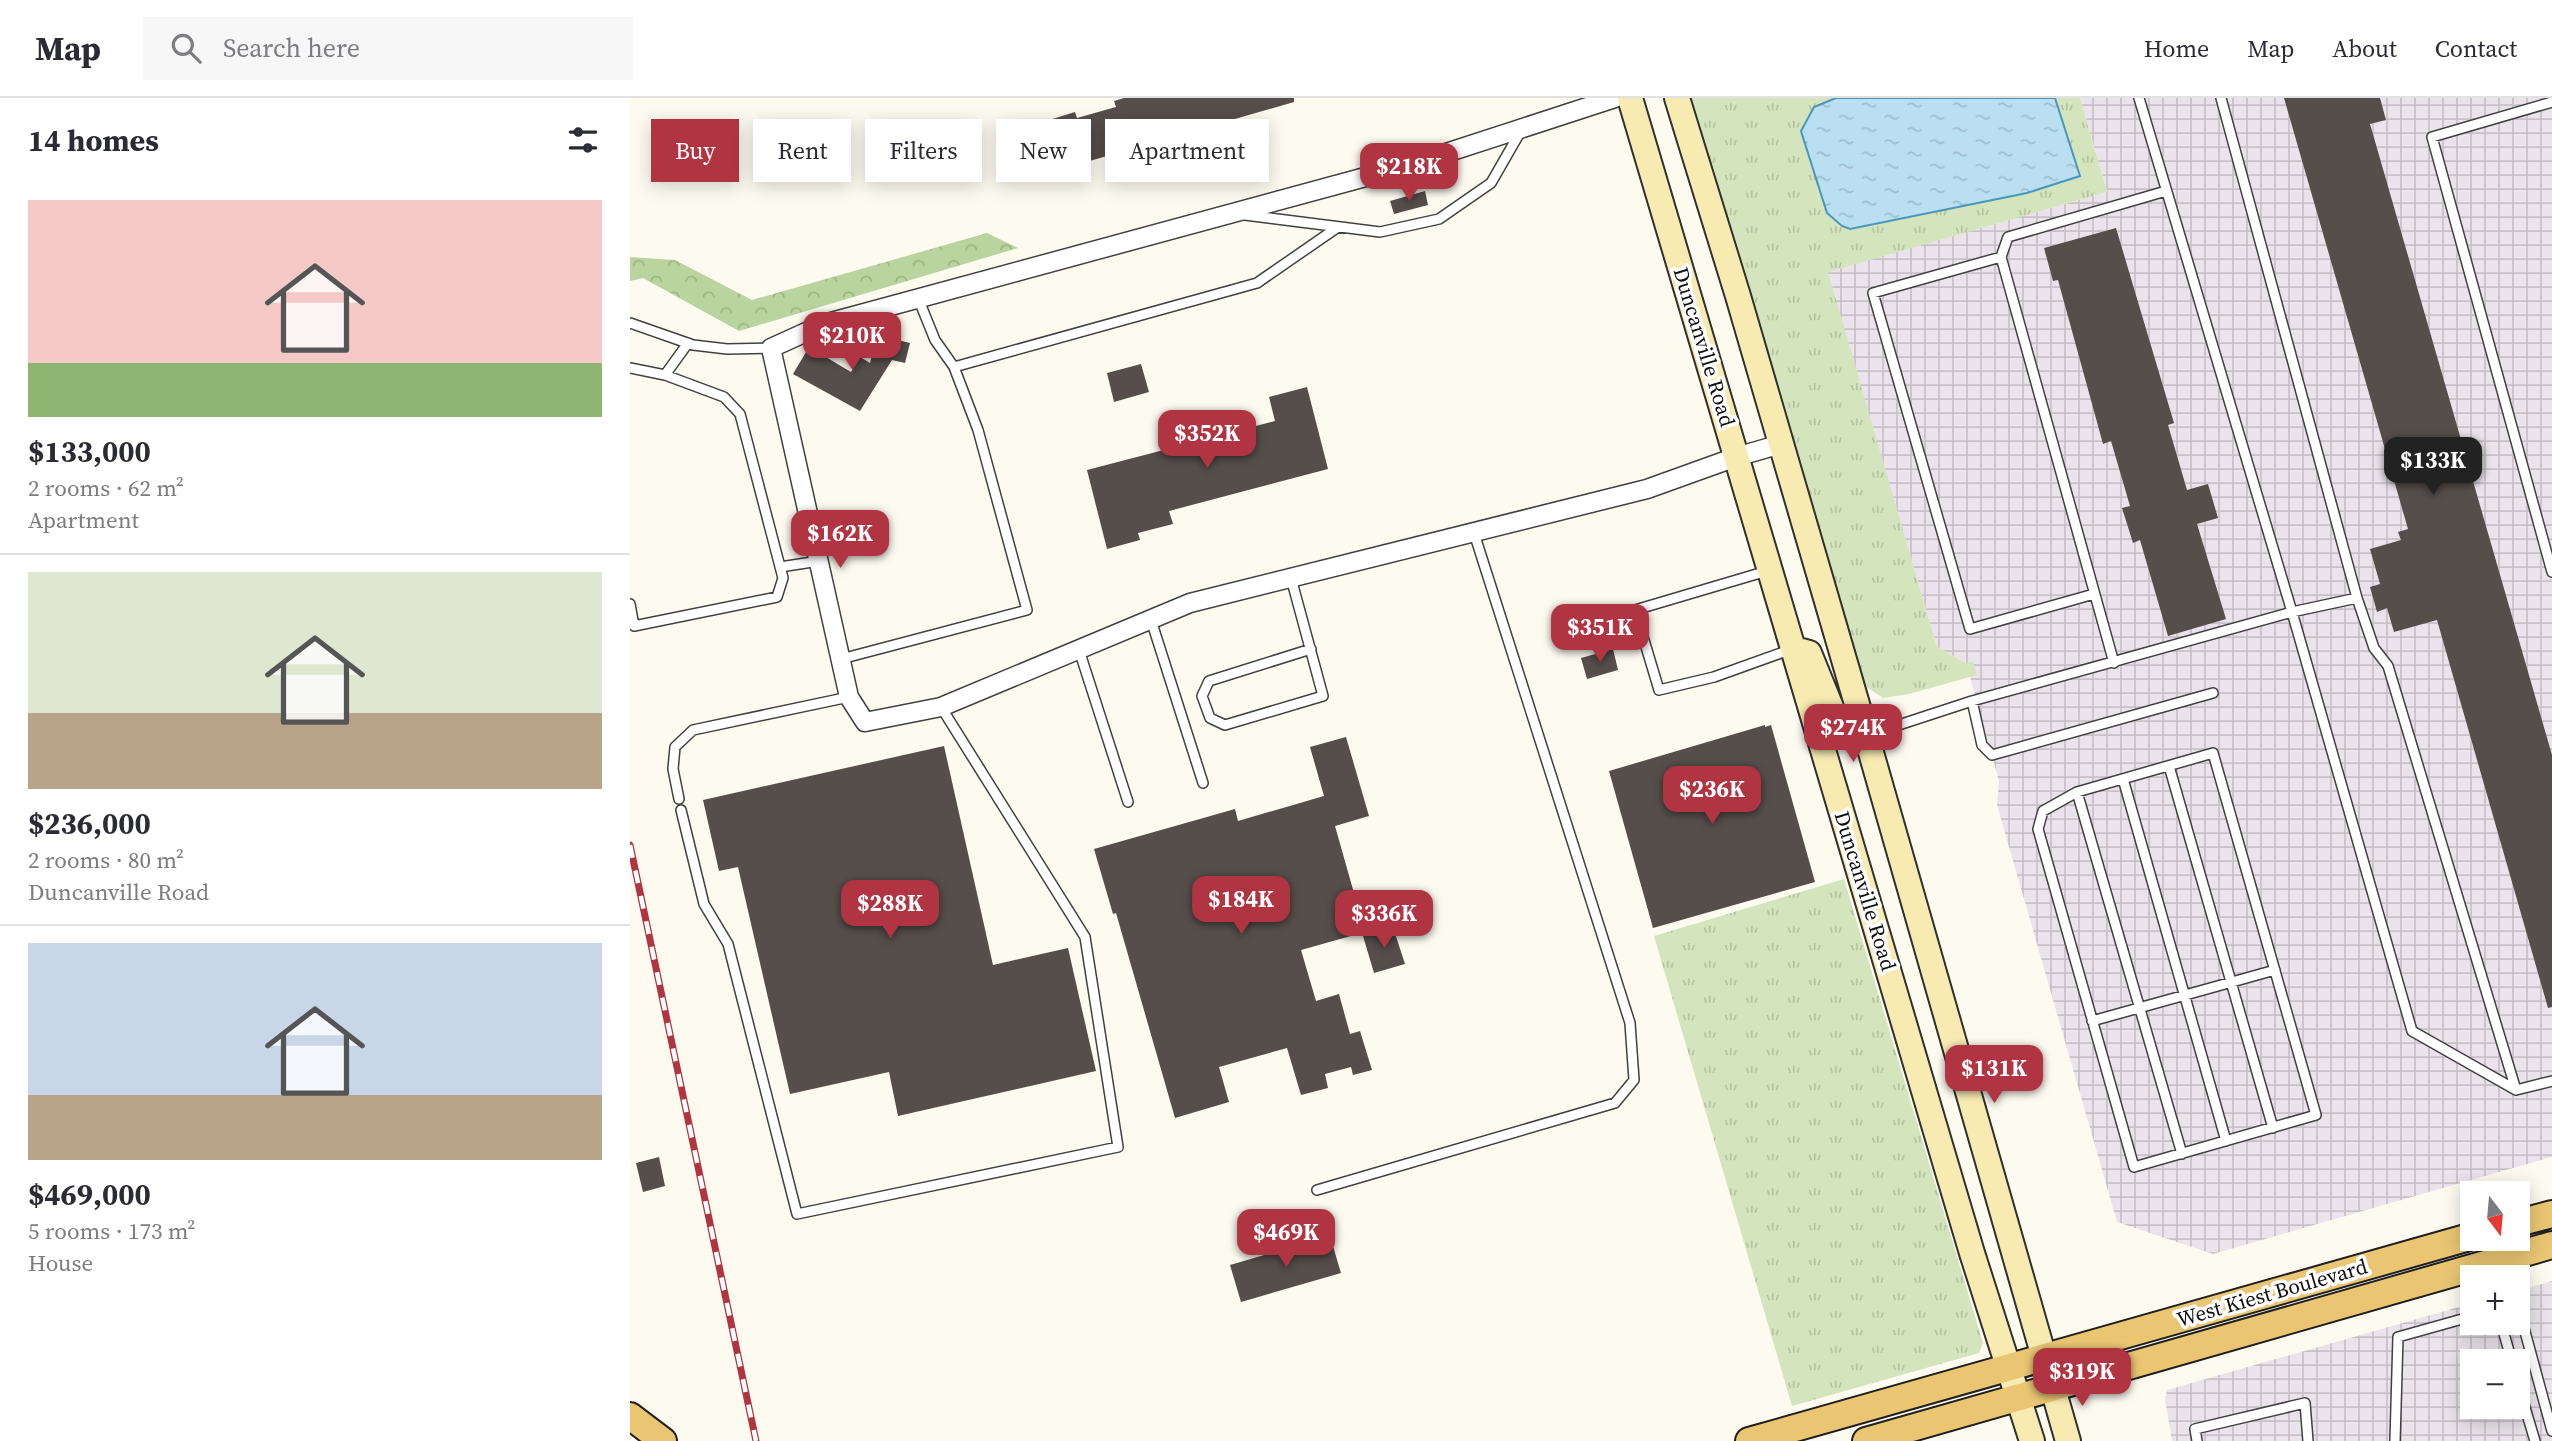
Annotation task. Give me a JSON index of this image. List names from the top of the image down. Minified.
{"streets":{"main road":["Duncanville Road","West Kiest Boulevard"]},"crossings":[["Duncanville Road","West Kiest Boulevard"]],"north":"bottom","page":{"header":"Map","search":"Search here","nav":["Home","Map","About","Contact"],"heading":"14 homes","chip":["Buy","Rent","Filters","New","Apartment"],"price":["$218K","$210K","$352K","$133K","$162K","$351K","$274K","$236K","$184K","$288K","$336K","$131K","$469K","$319K"],"list":[{"name":"$133,000","note":"2 rooms · 62 m² · Apartment"},{"name":"$236,000","note":"2 rooms · 80 m² · Duncanville Road"},{"name":"$469,000","note":"5 rooms · 173 m² · House"}],"map_buttons":["+","−"]}}
